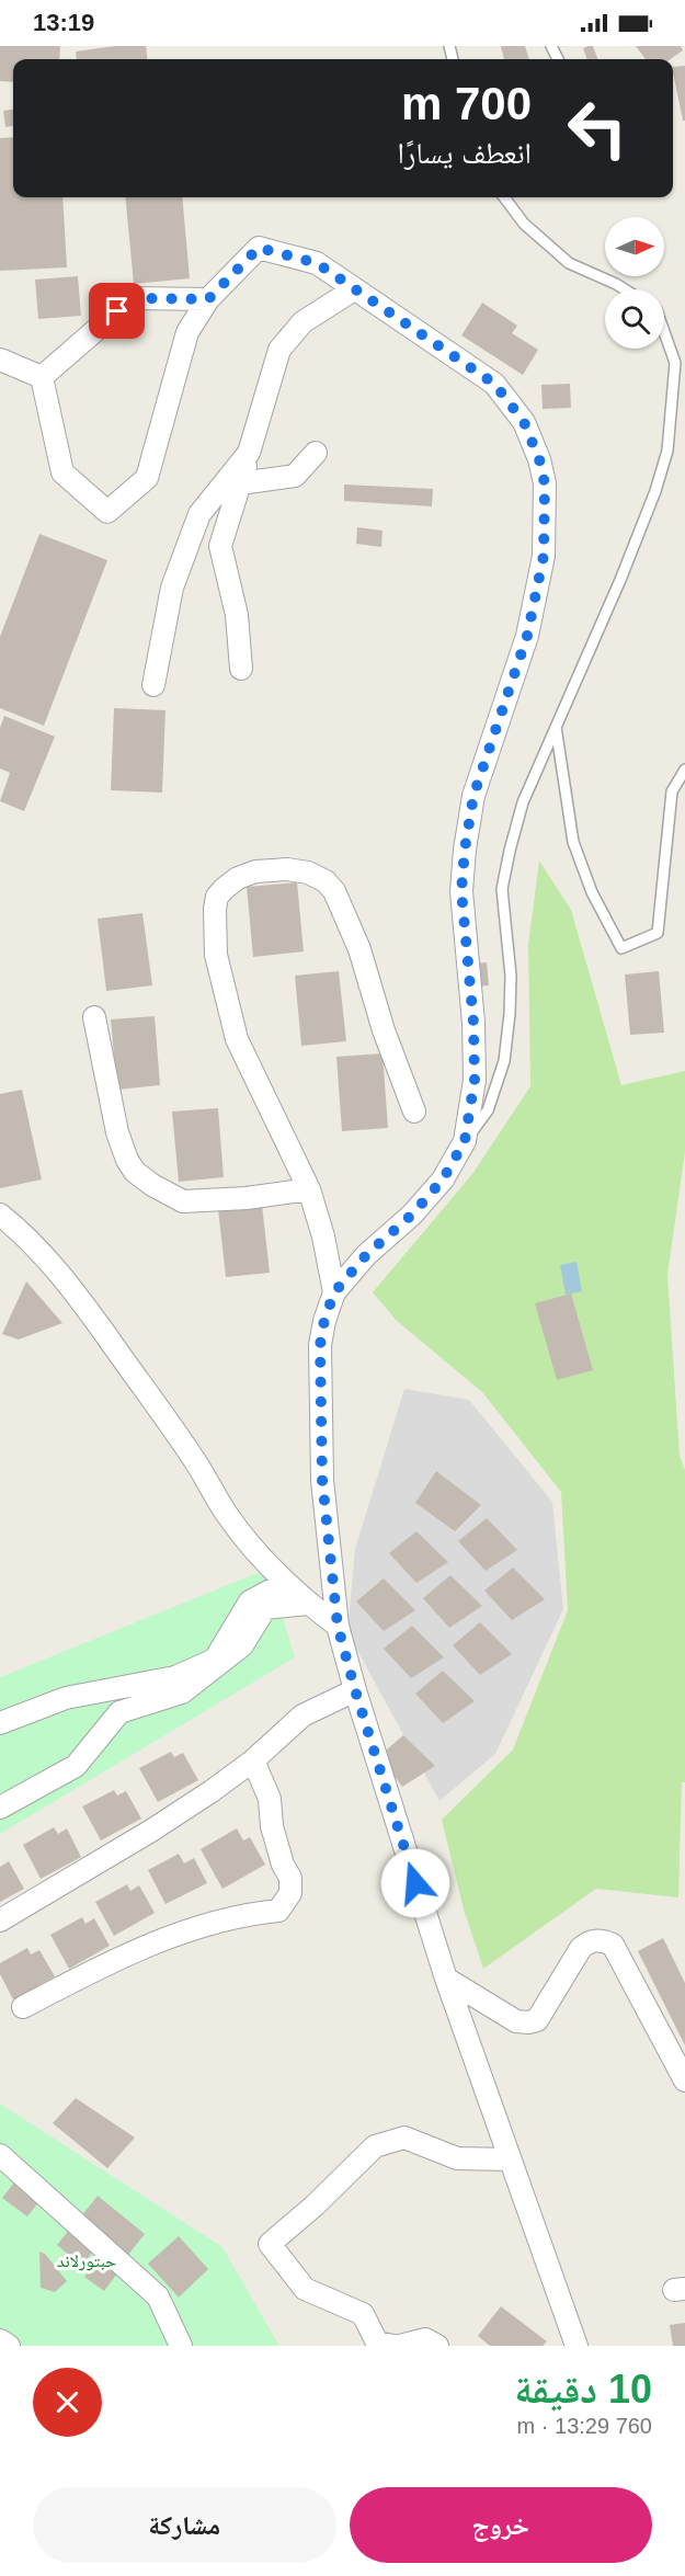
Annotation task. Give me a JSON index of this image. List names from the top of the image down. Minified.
{"parks":["حبتورلاند"],"north":"right","page":{"status":"13:19","turn":["700 m","انعطف يسارًا"],"heading":["10 دقيقة","760 m · 13:29"],"buttons":["خروج","مشاركة"]}}
